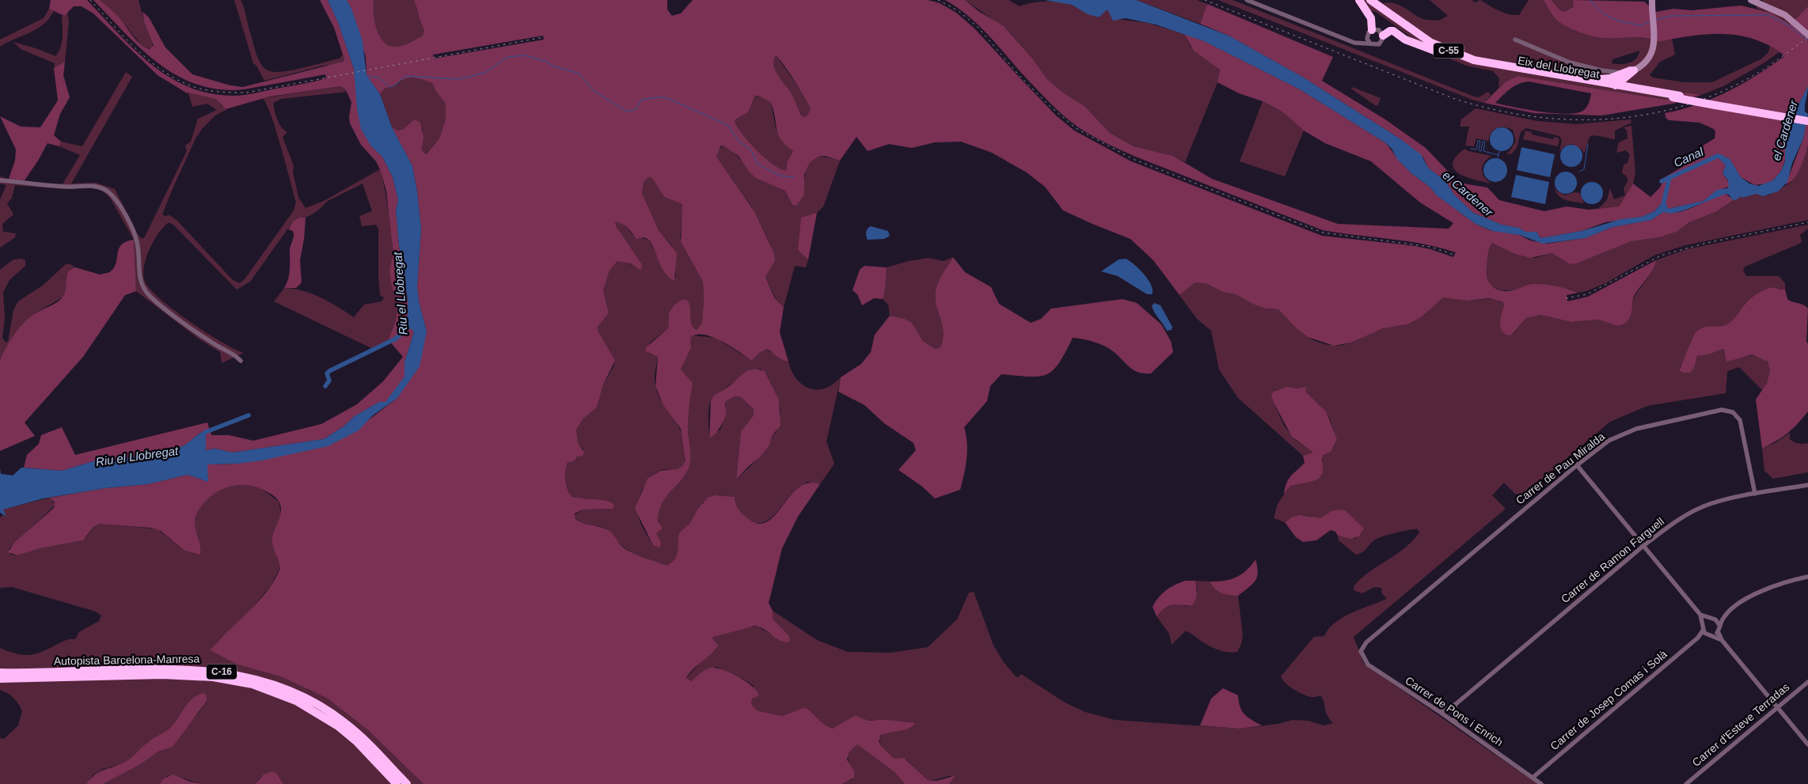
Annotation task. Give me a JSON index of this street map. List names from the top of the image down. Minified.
{"streets":{"highway":["C-55","Eix del Llobregat","Autopista Barcelona-Manresa","C-16"],"street":["Carrer de Pau Miralda","Carrer de Ramon Farguell","Carrer de Josep Comas i Solà","Carrer de Pons i Enrich","Carrer d'Esteve Terradas"]},"crossings":[["Carrer de Pau Miralda","Carrer de Ramon Farguell"],["Carrer de Pau Miralda","Carrer de Pons i Enrich"],["Carrer de Ramon Farguell","Carrer de Pons i Enrich"],["Carrer de Josep Comas i Solà","Carrer de Pons i Enrich"]],"water":["el Cardener","Canal","Riu el Llobregat"]}
